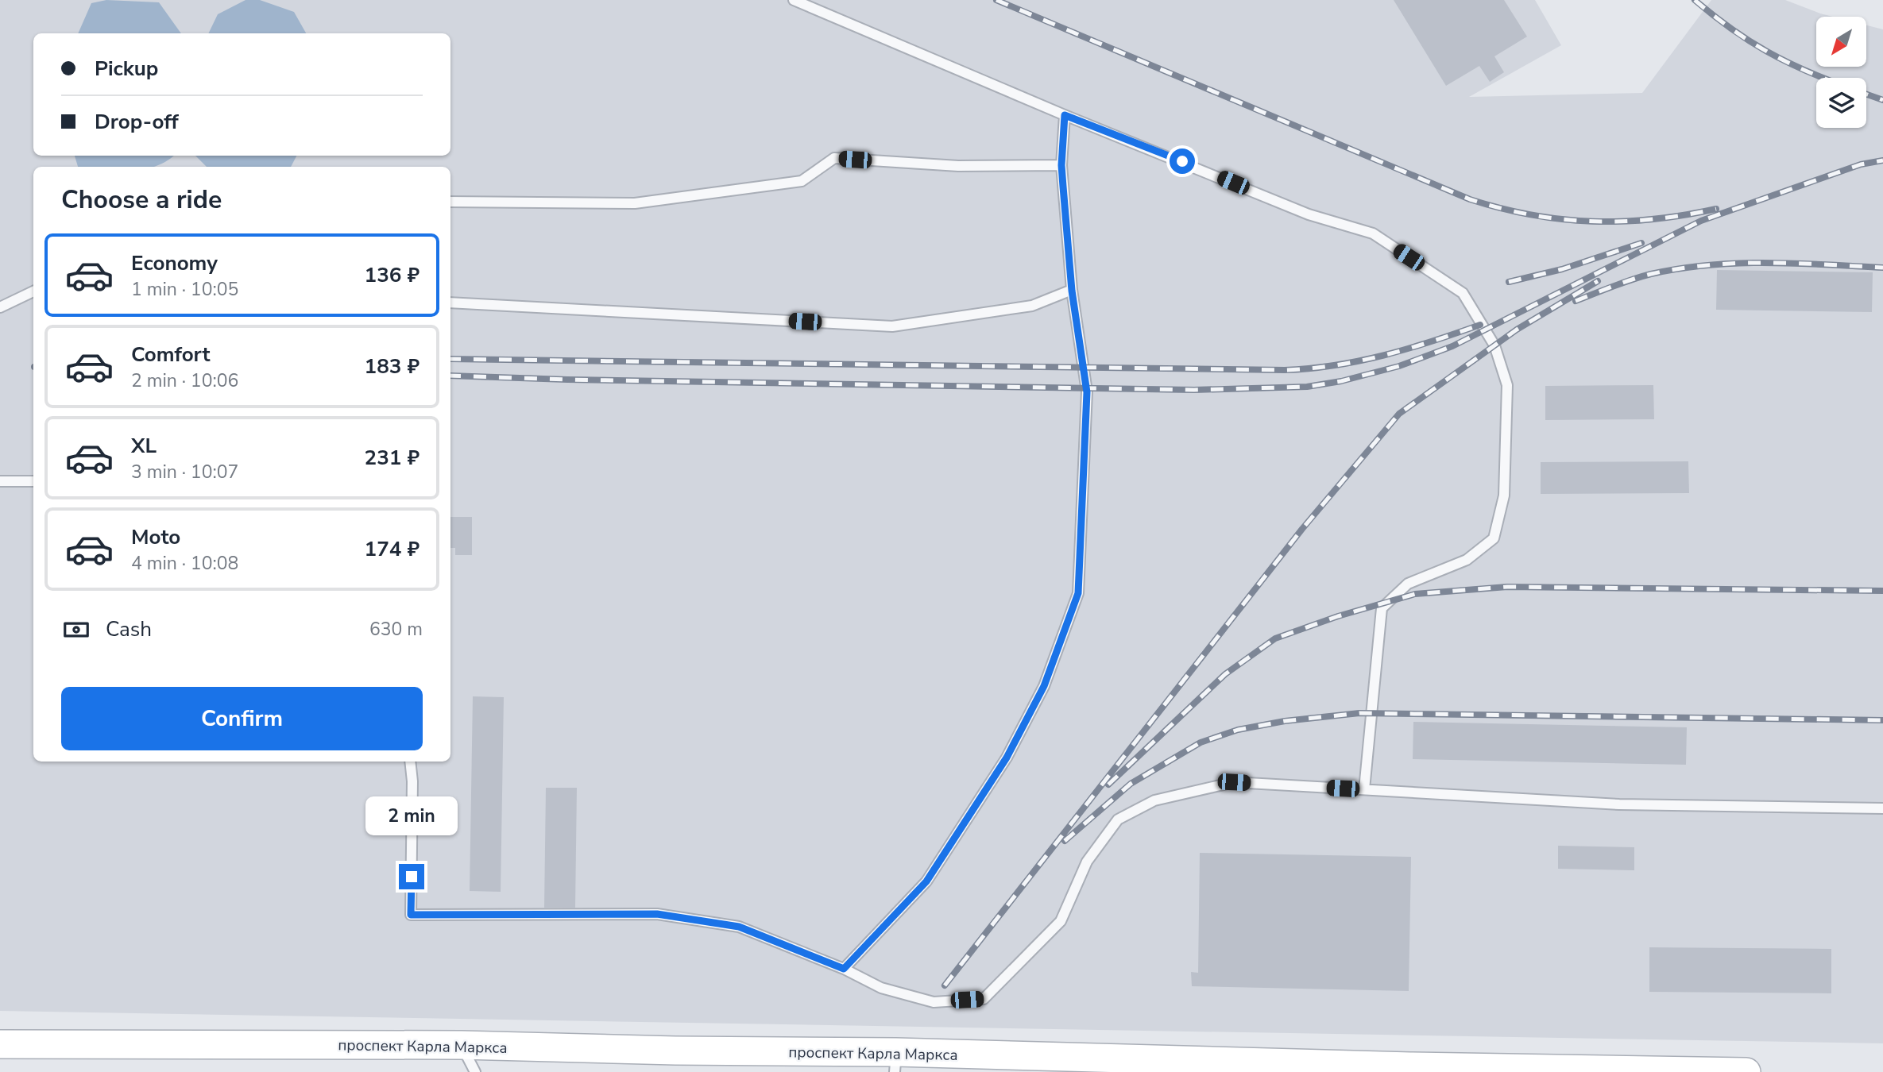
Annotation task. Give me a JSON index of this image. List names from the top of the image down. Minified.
{"streets":{"main road":["проспект Карла Маркса"]},"north":"bottom left","page":{"banner":["Pickup","Drop-off"],"heading":"Choose a ride","list":[{"name":"Economy","note":"1 min · 10:05","value":"136 ₽"},{"name":"Comfort","note":"2 min · 10:06","value":"183 ₽"},{"name":"XL","note":"3 min · 10:07","value":"231 ₽"},{"name":"Moto","note":"4 min · 10:08","value":"174 ₽"}],"pay":["Cash","630 m"],"buttons":"Confirm","bubble":"2 min"}}
